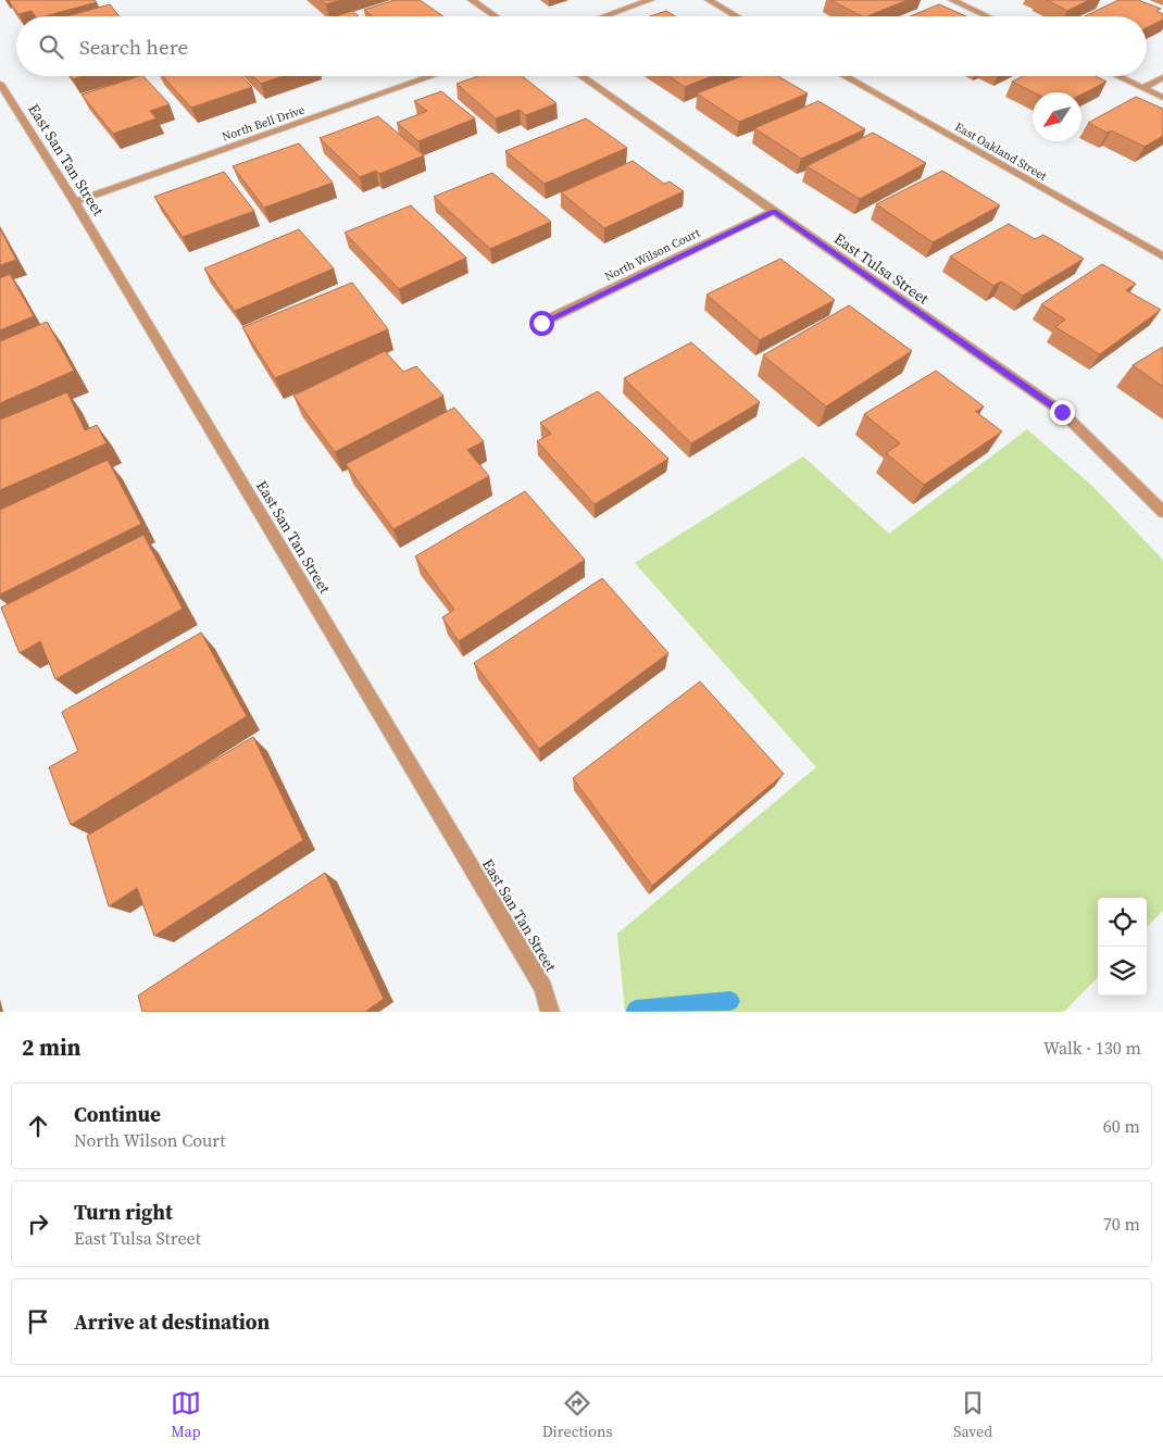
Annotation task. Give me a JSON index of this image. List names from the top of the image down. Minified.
{"streets":{"street":["North Bell Drive","East Oakland Street","East San Tan Street","North Wilson Court","East Tulsa Street"]},"crossings":[["North Bell Drive","East San Tan Street"],["North Wilson Court","East Tulsa Street"]],"north":"bottom left","page":{"search":"Search here","heading":["2 min","Walk · 130 m"],"list":[["Continue","North Wilson Court","60 m"],["Turn right","East Tulsa Street","70 m"],"Arrive at destination"],"nav":["Map","Directions","Saved"]}}
